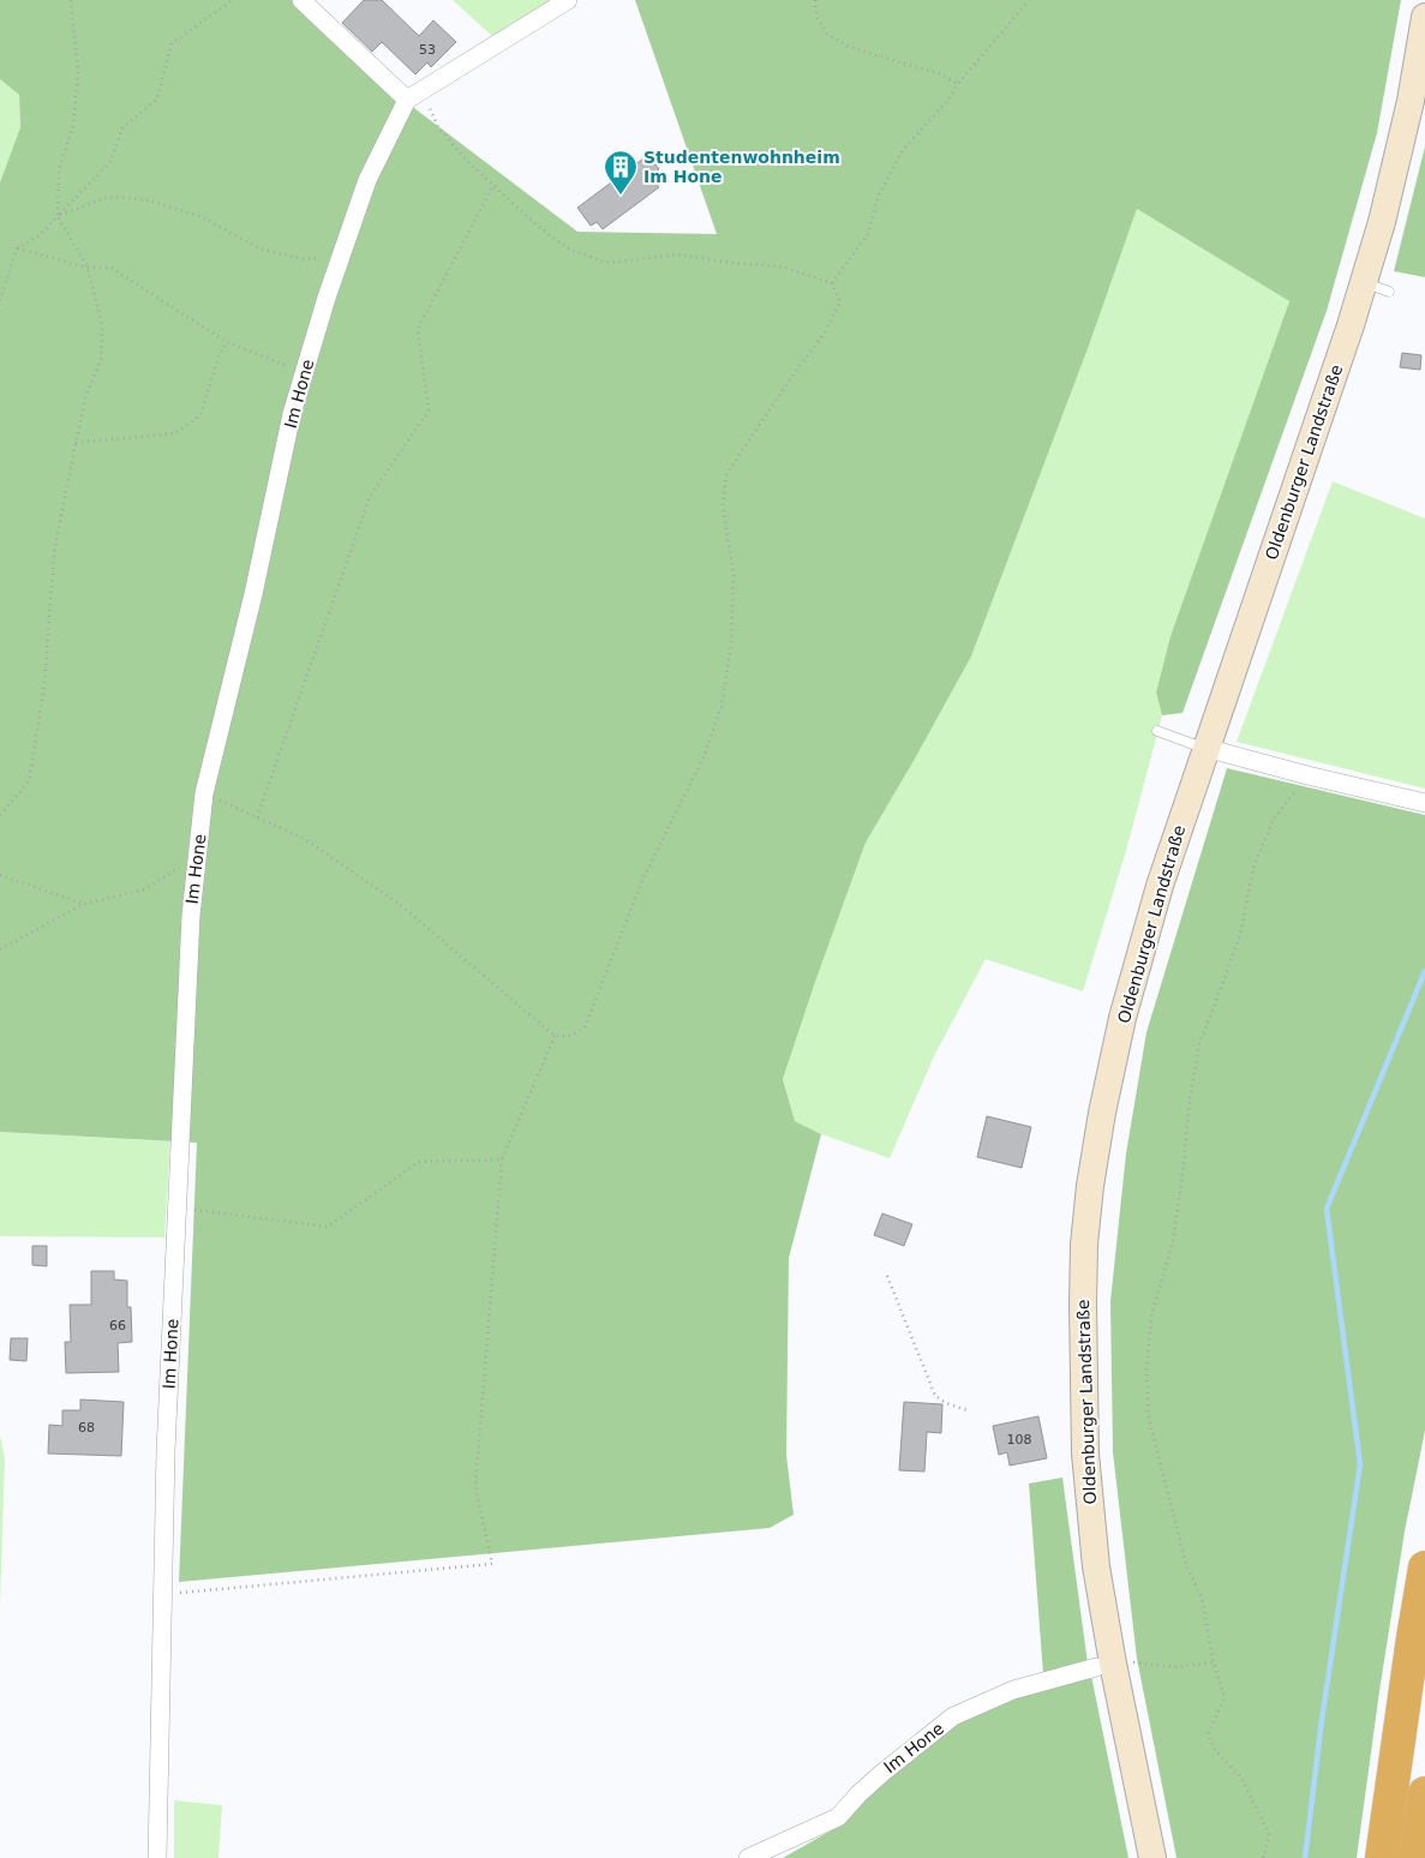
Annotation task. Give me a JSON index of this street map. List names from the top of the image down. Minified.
{"streets":{"street":["Im Hone","Oldenburger Landstraße"]},"crossings":[["Im Hone","Oldenburger Landstraße"]],"places":{"building":["Studentenwohnheim Im Hone"]},"house_numbers":["53","66","68","108"]}
